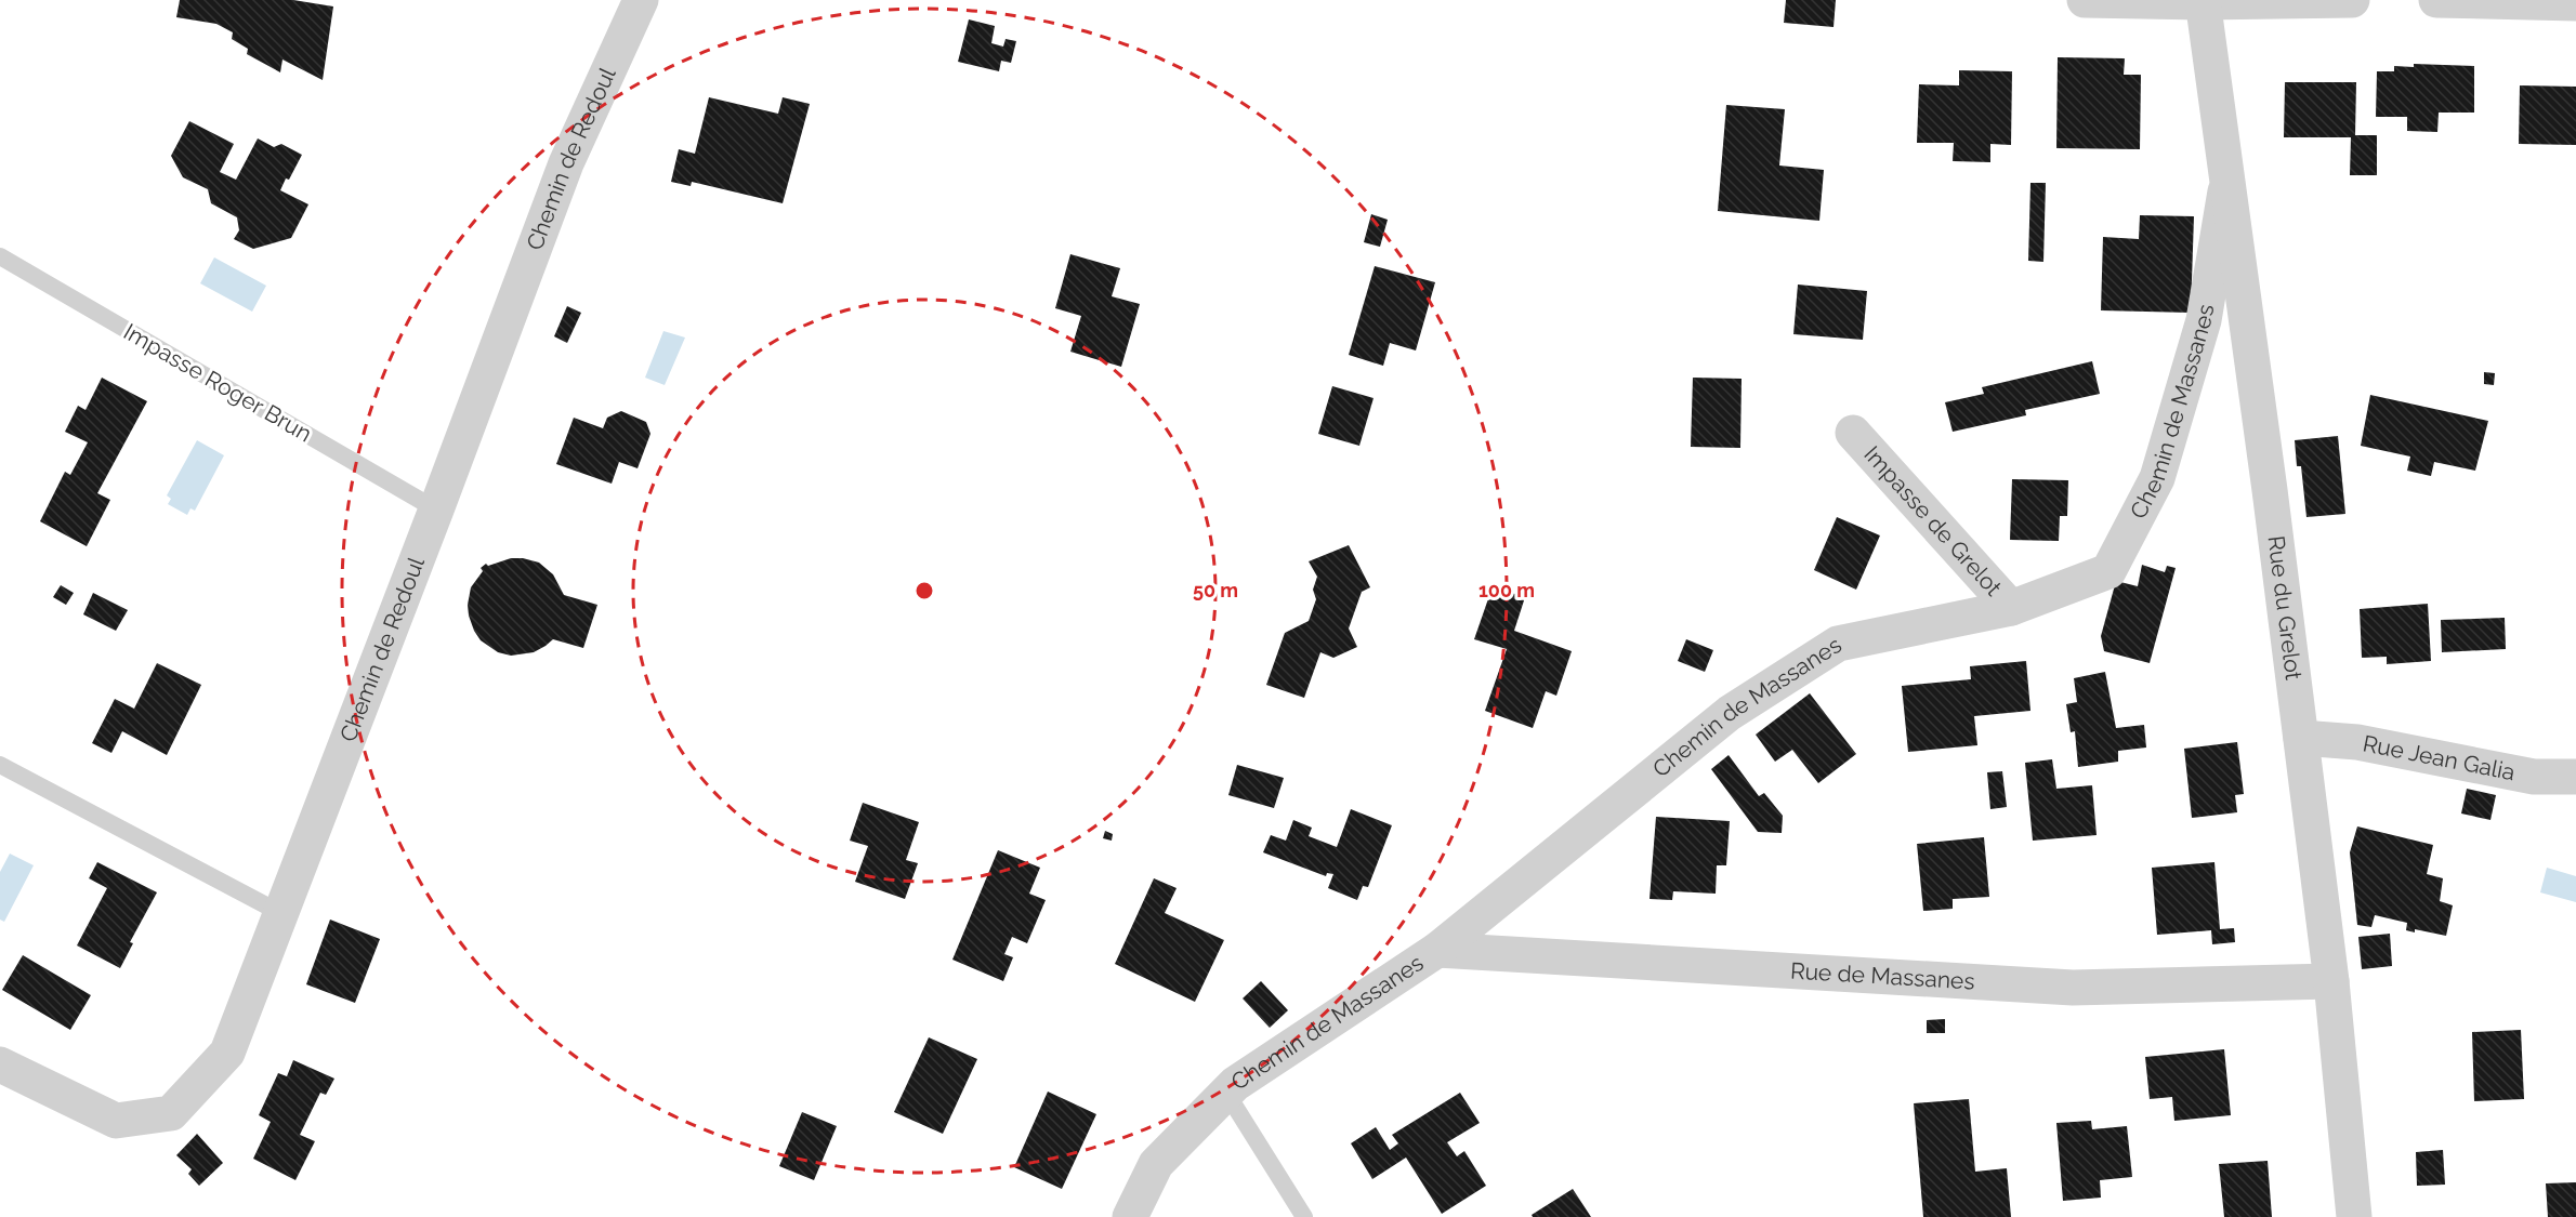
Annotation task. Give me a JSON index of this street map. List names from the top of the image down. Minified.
{"streets":{"street":["Chemin de Redoul","Chemin de Massanes","Impasse de Grelot","Rue du Grelot","Rue Jean Galia","Rue de Massanes"],"lane":["Impasse Roger Brun"]},"crossings":[["Chemin de Redoul","Impasse Roger Brun"],["Chemin de Massanes","Impasse de Grelot"],["Chemin de Massanes","Rue du Grelot"],["Chemin de Massanes","Rue de Massanes"],["Rue du Grelot","Rue Jean Galia"],["Rue du Grelot","Rue de Massanes"]],"rings":["50 m","100 m"]}
